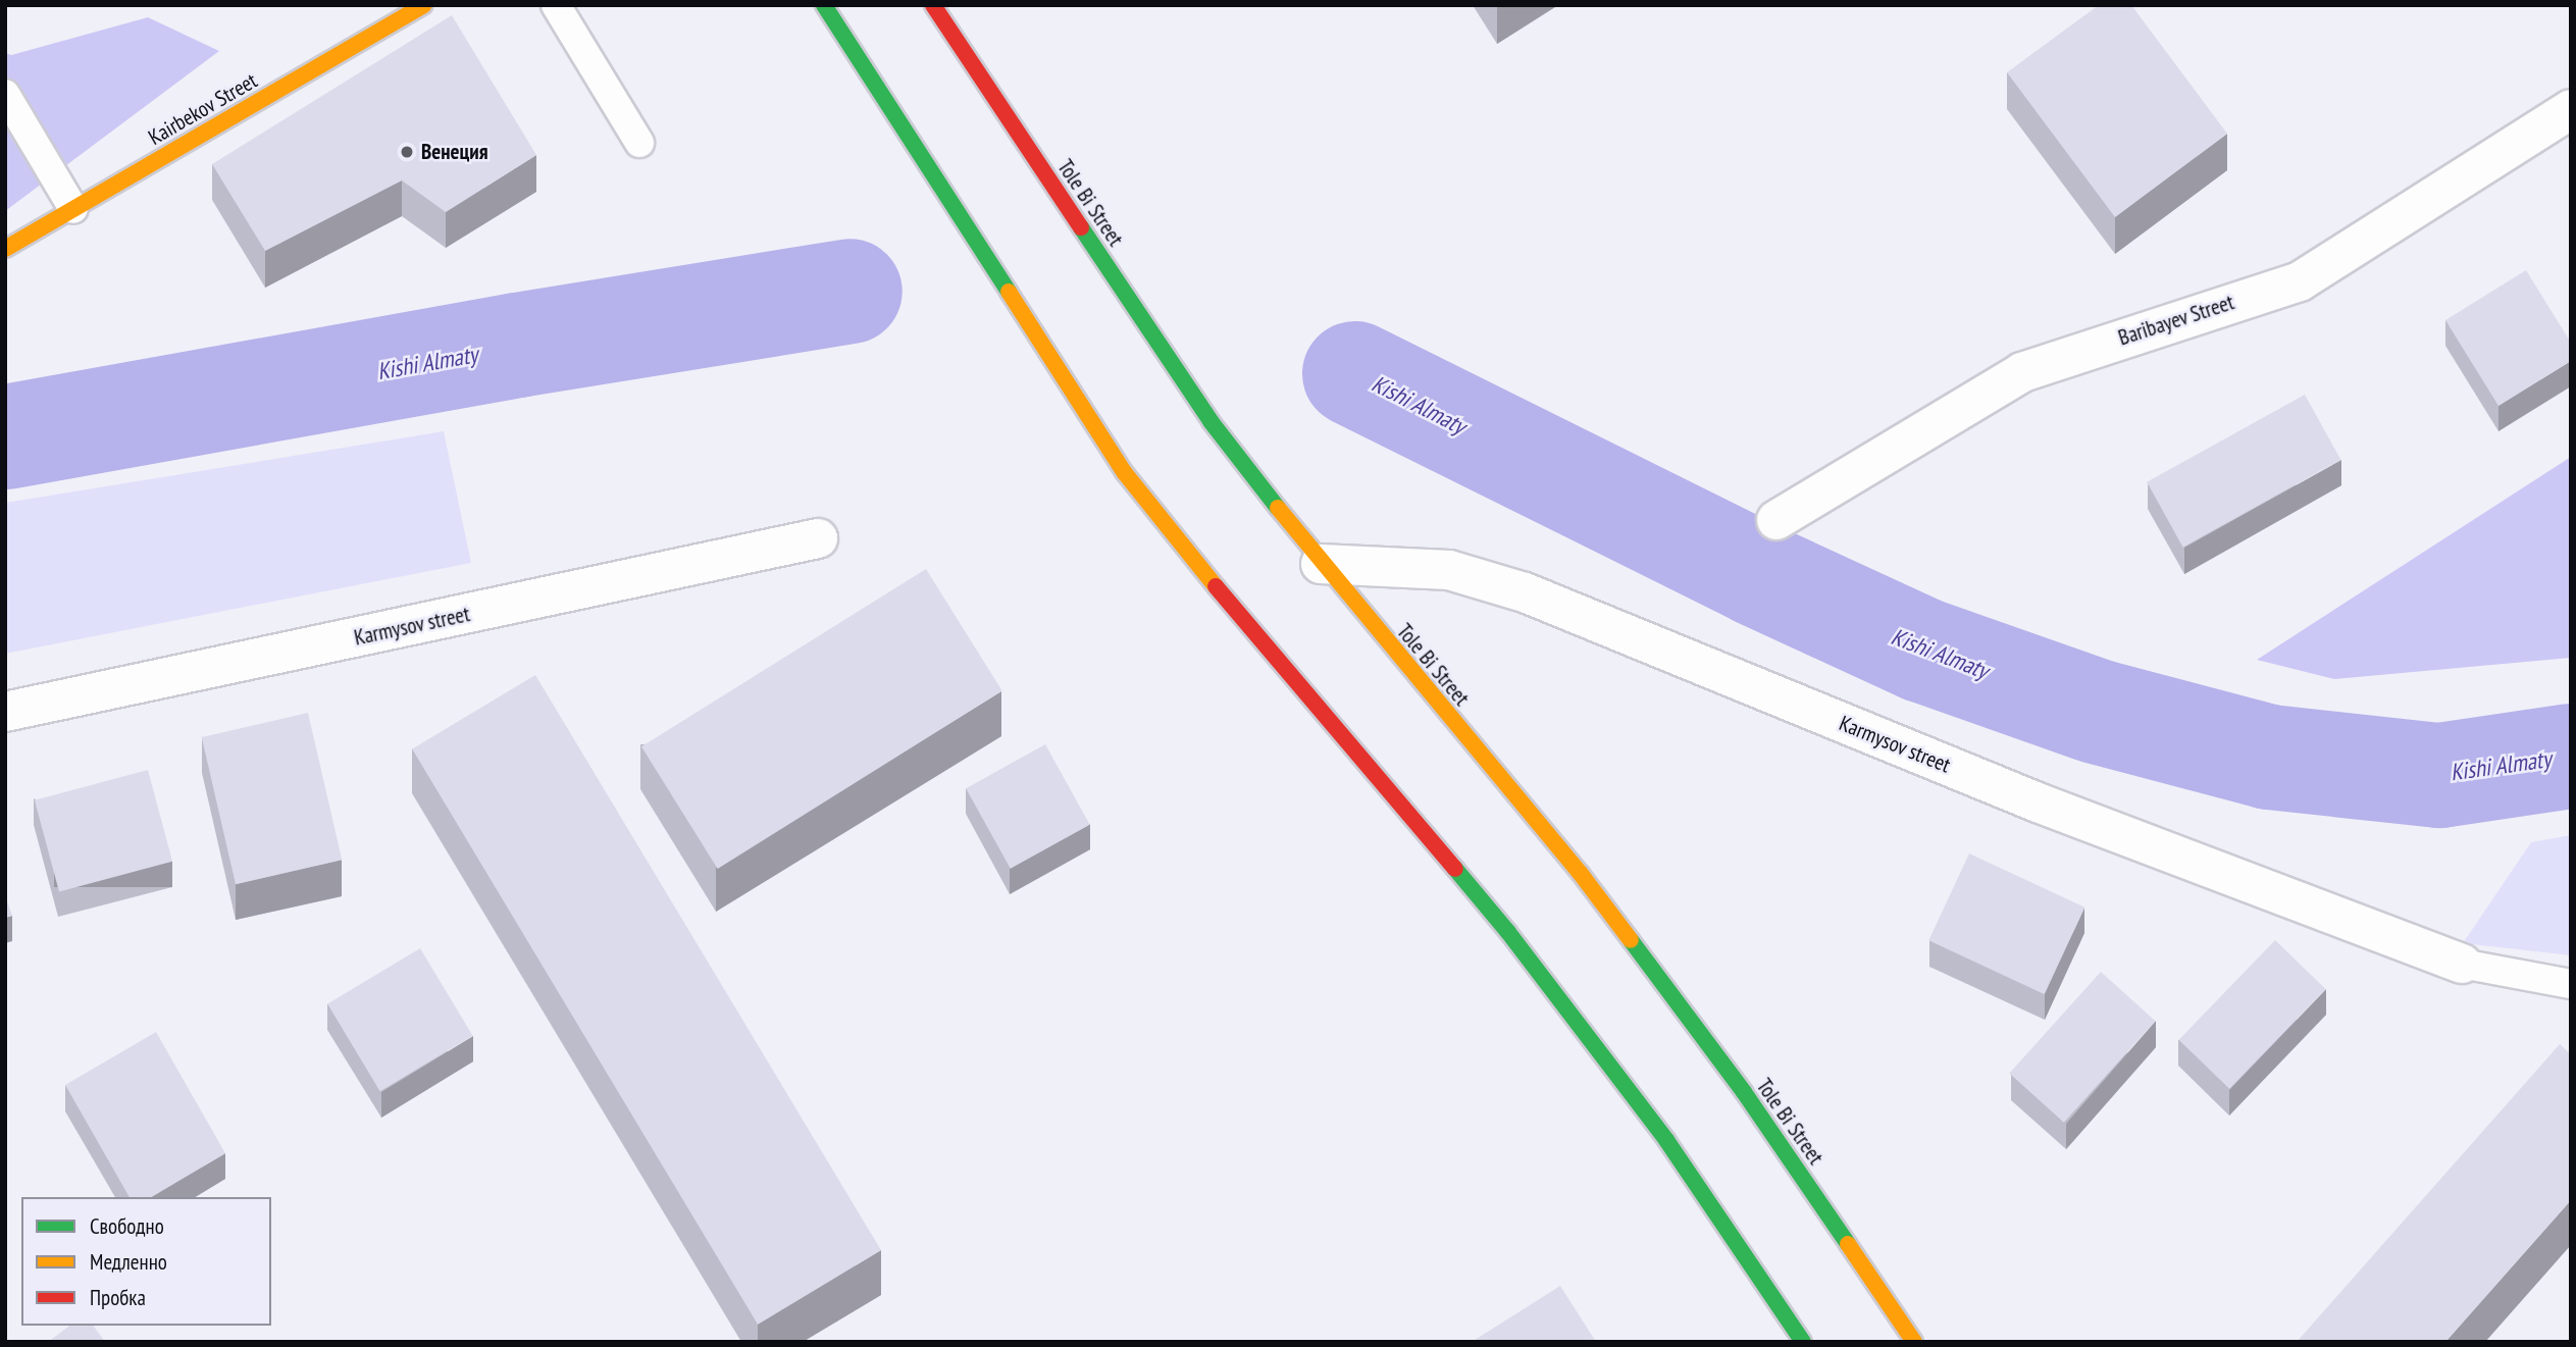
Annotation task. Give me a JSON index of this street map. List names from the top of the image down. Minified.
{"streets":{"main road":["Kairbekov Street","Tole Bi Street"],"street":["Baribayev Street","Karmysov street"]},"crossings":[["Tole Bi Street","Karmysov street"]],"water":["Kіshі Almaty"],"places":["Венеция"],"legend":["Свободно","Медленно","Пробка"]}
